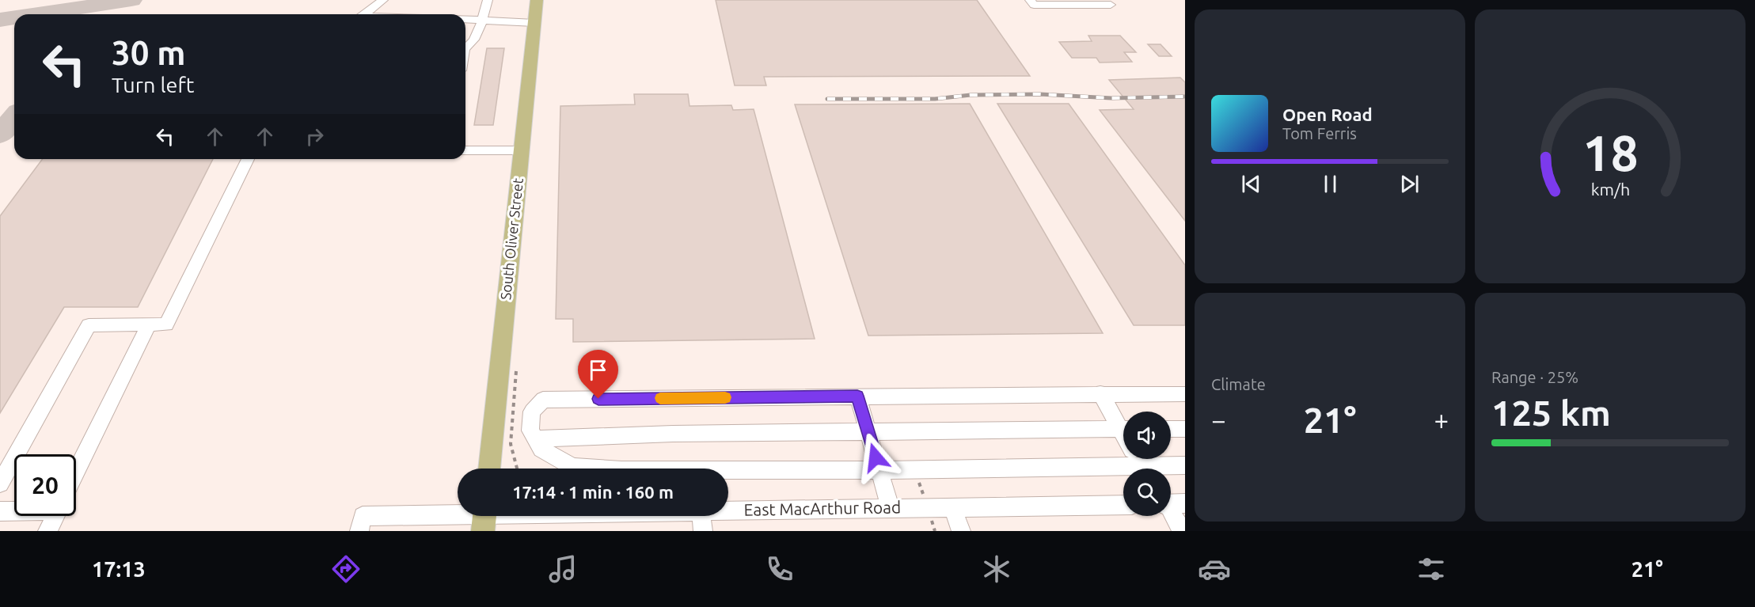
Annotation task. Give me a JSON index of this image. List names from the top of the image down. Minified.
{"streets":{"main road":["South Oliver Street"],"street":["East MacArthur Road"]},"page":{"turn":["30 m","Turn left"],"song":["Open Road","Tom Ferris"],"tile":["Climate",["Range · 25%","125 km"]],"heat":["−","21°","+"],"limit":"20","trip":"17:14 · 1 min · 160 m","tabs":["17:13","21°"],"gauge":["18","km/h"]}}
